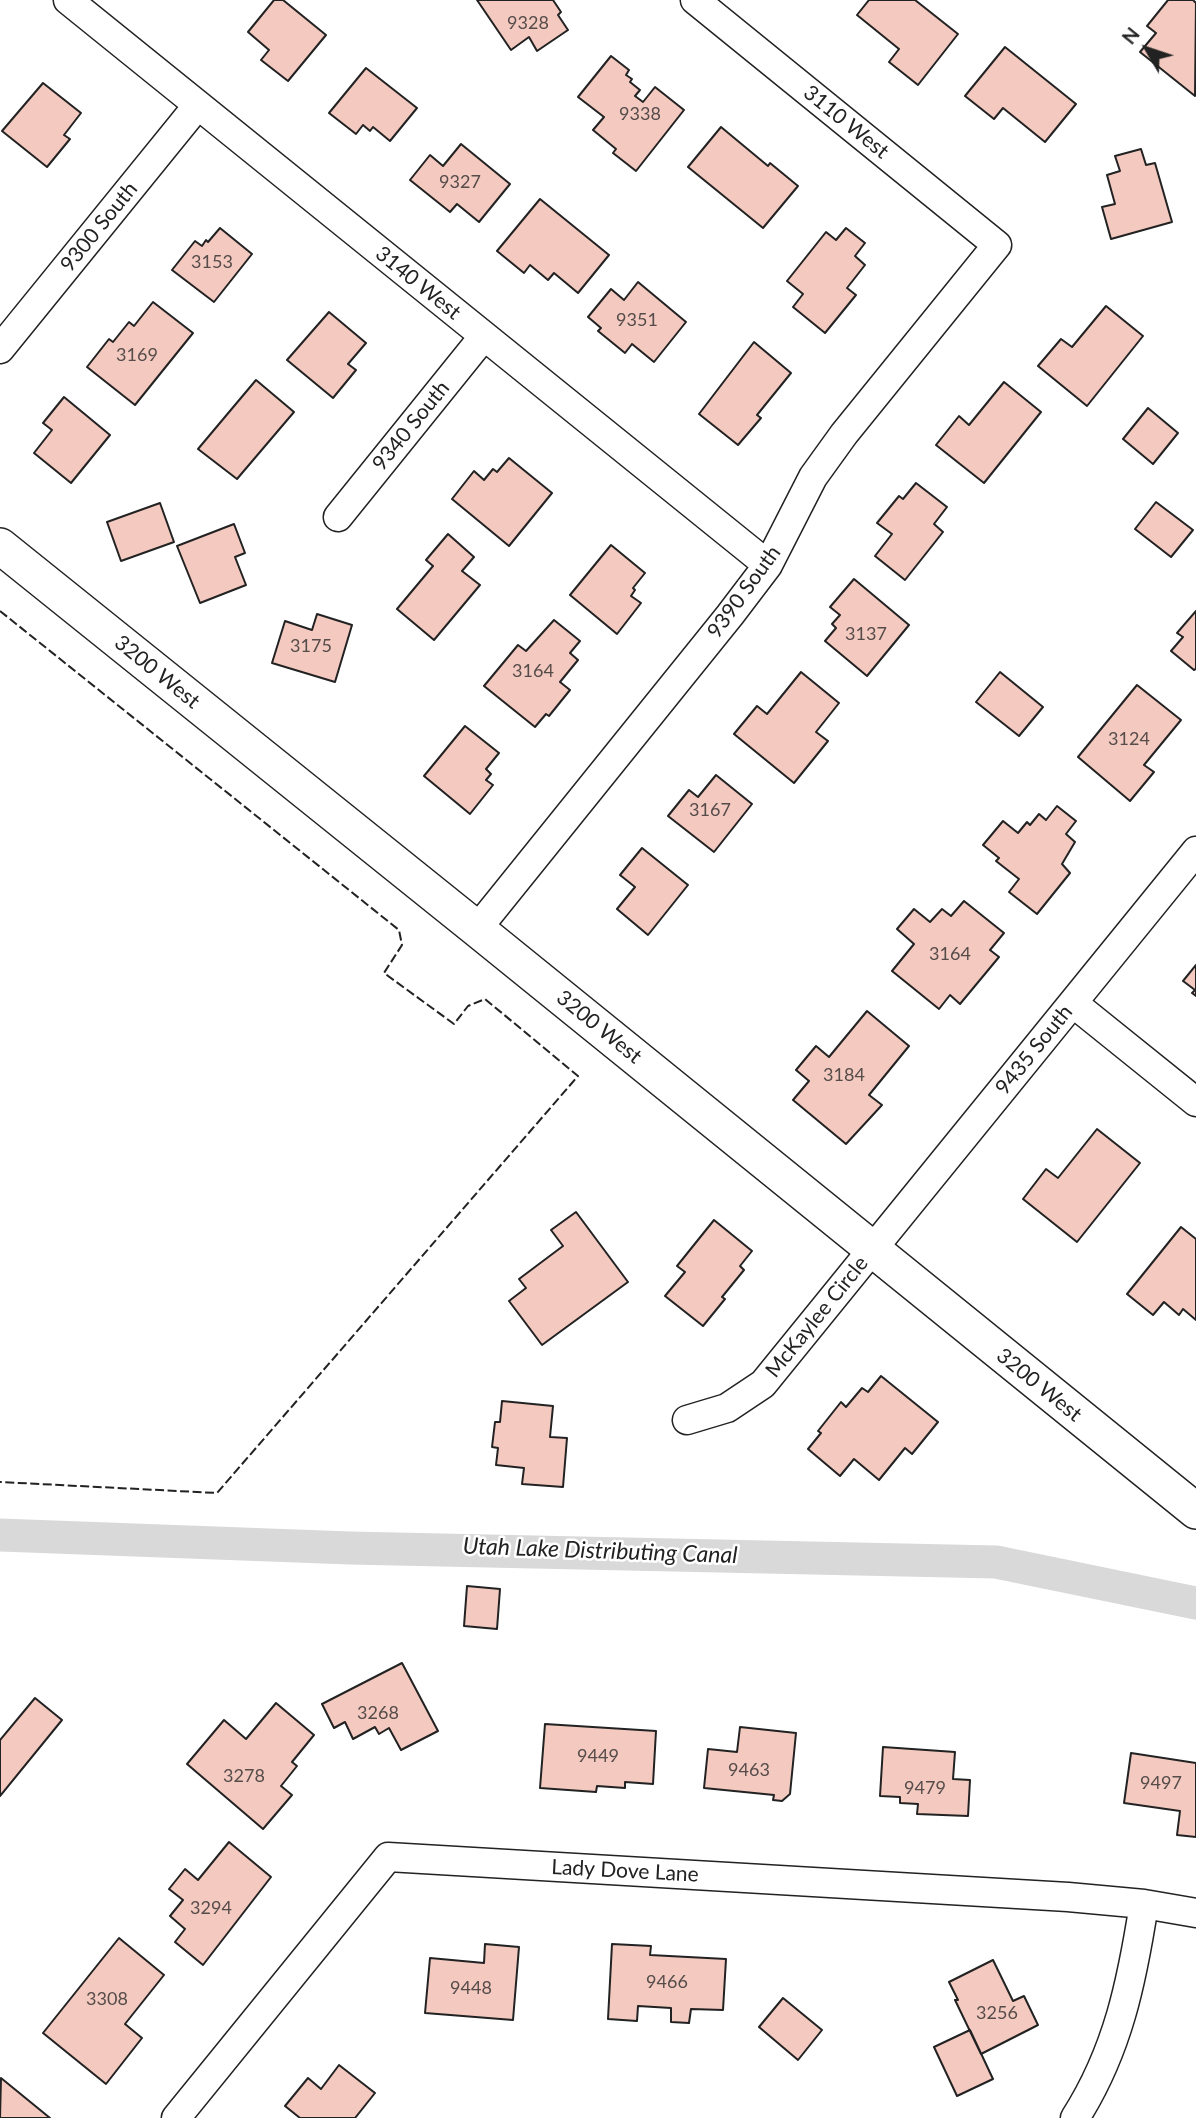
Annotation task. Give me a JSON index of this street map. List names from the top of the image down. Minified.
{"streets":{"street":["3110 West","9300 South","3140 West","9340 South","9390 South","3200 West","9435 South","McKaylee Circle","Lady Dove Lane"]},"crossings":[["3110 West","9390 South"],["9300 South","3140 West"],["3140 West","9340 South"],["3140 West","9390 South"],["9390 South","3200 West"],["3200 West","9435 South"],["3200 West","McKaylee Circle"],["9435 South","McKaylee Circle"]],"water":["Utah Lake Distributing Canal"],"house_numbers":["9328","9338","9327","3153","9351","3169","3137","3175","3164","3124","3167","3164","3184","3268","9449","9463","3278","9497","9479","3294","9466","9448","3308","3256"],"north":"top left"}
